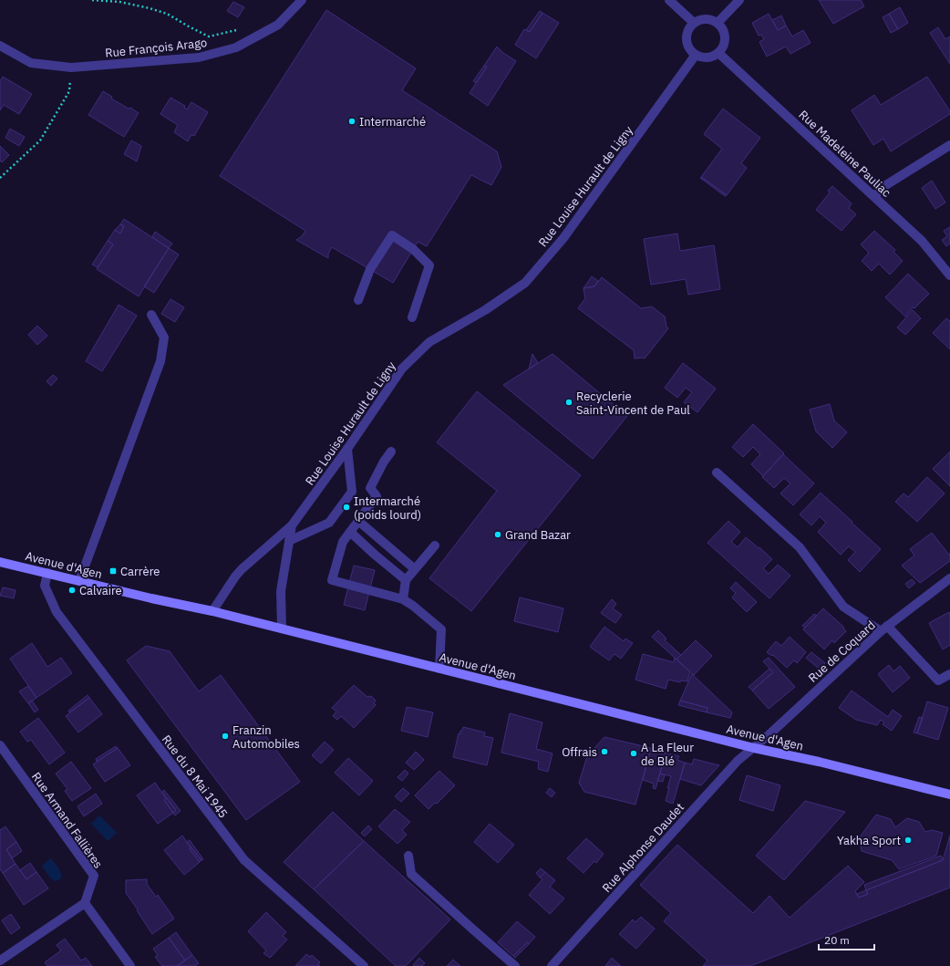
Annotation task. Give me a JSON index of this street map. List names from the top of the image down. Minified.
{"streets":{"main road":["Avenue d'Agen"],"street":["Rue François Arago","Rue Madeleine Pauliac","Rue Louise Hurault de Ligny","Rue de Coquard","Rue du 8 Mai 1945","Rue Armand Fallières","Rue Alphonse Daudet"]},"crossings":[["Rue Madeleine Pauliac","Rue Louise Hurault de Ligny"],["Rue Louise Hurault de Ligny","Avenue d'Agen"],["Avenue d'Agen","Rue de Coquard"],["Avenue d'Agen","Rue du 8 Mai 1945"],["Avenue d'Agen","Rue Alphonse Daudet"],["Rue de Coquard","Rue Alphonse Daudet"]],"places":{"other":["Intermarché","Recyclerie Saint-Vincent de Paul","Intermarché (poids lourd)","Grand Bazar","Calvaire","Franzin Automobiles","Offrais","A La Fleur de Blé","Yakha Sport"],"transit":["Carrère"]},"scale_bar":"20 m"}
